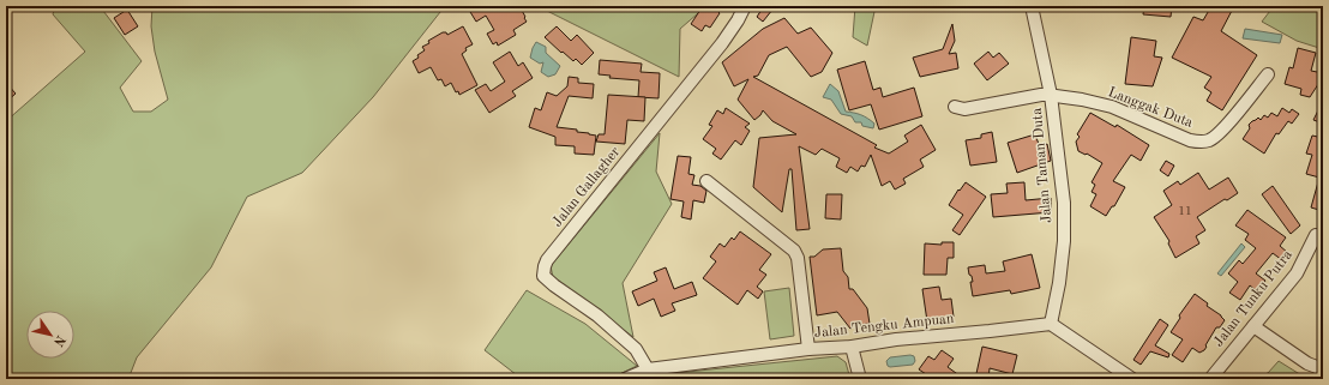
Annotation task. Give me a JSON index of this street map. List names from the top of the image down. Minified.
{"streets":{"street":["Langgak Duta","Jalan Taman Duta","Jalan Gallagher","Jalan Tunku Putra","Jalan Tengku Ampuan"]},"crossings":[["Langgak Duta","Jalan Taman Duta"],["Jalan Taman Duta","Jalan Tengku Ampuan"],["Jalan Gallagher","Jalan Tengku Ampuan"]],"house_numbers":["11"],"north":"bottom right"}
